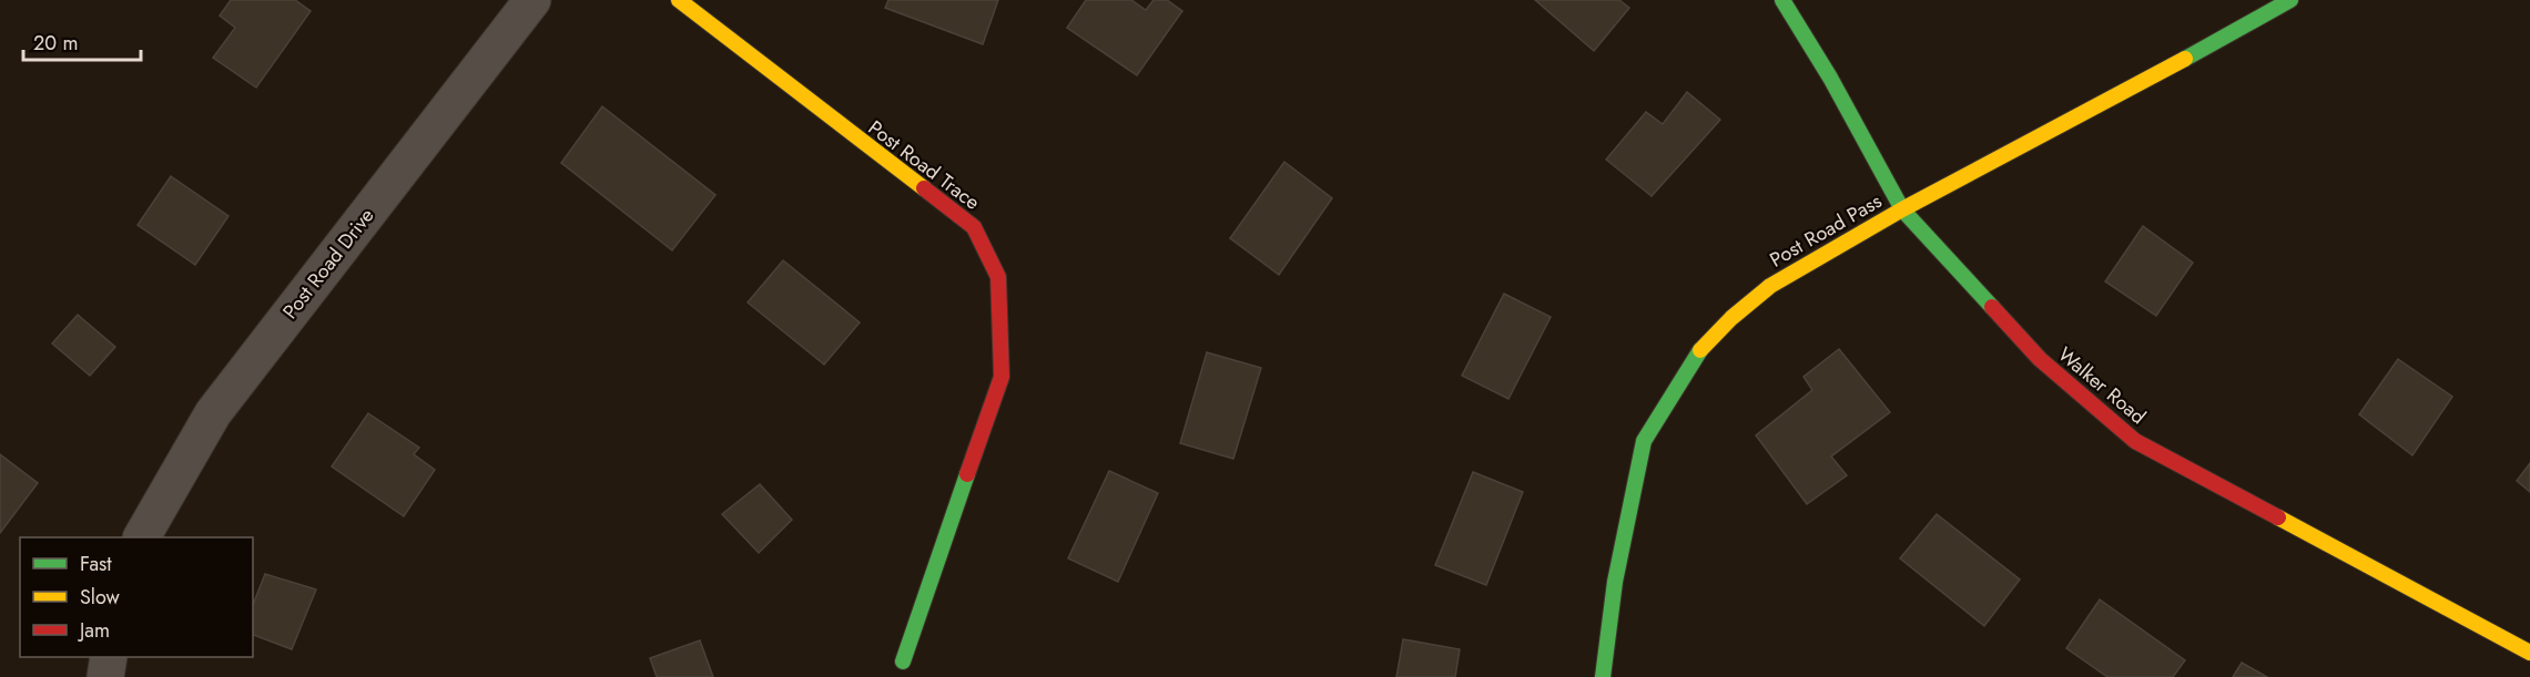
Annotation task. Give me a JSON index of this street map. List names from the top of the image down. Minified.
{"streets":{"street":["Post Road Trace","Post Road Pass","Post Road Drive","Walker Road"]},"crossings":[["Post Road Pass","Walker Road"]],"legend":["Fast","Slow","Jam"],"scale_bar":"20 m"}
